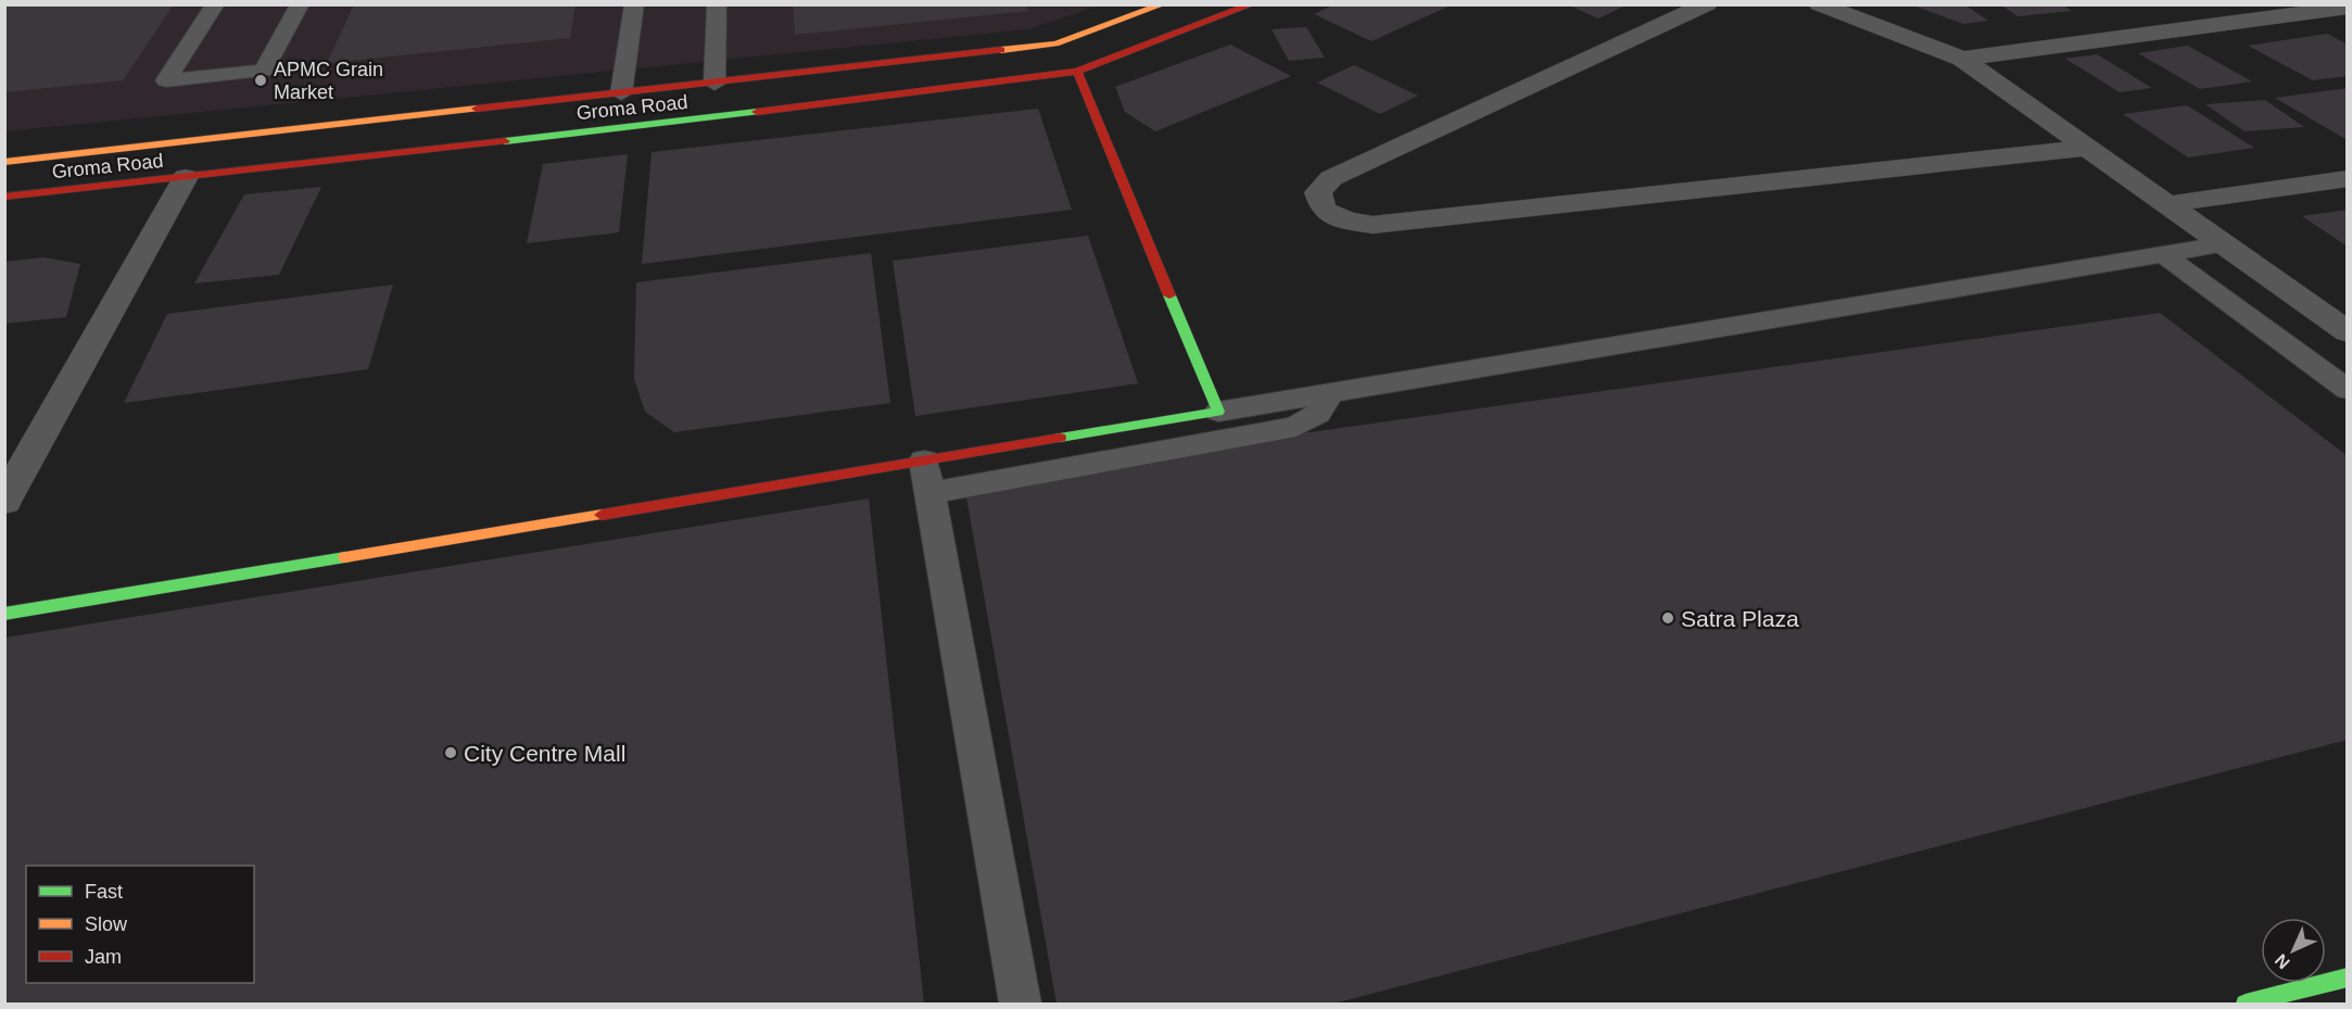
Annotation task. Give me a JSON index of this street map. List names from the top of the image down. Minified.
{"streets":{"main road":["Groma Road"]},"places":["APMC Grain Market","Satra Plaza","City Centre Mall"],"legend":["Fast","Slow","Jam"],"north":"bottom left"}
